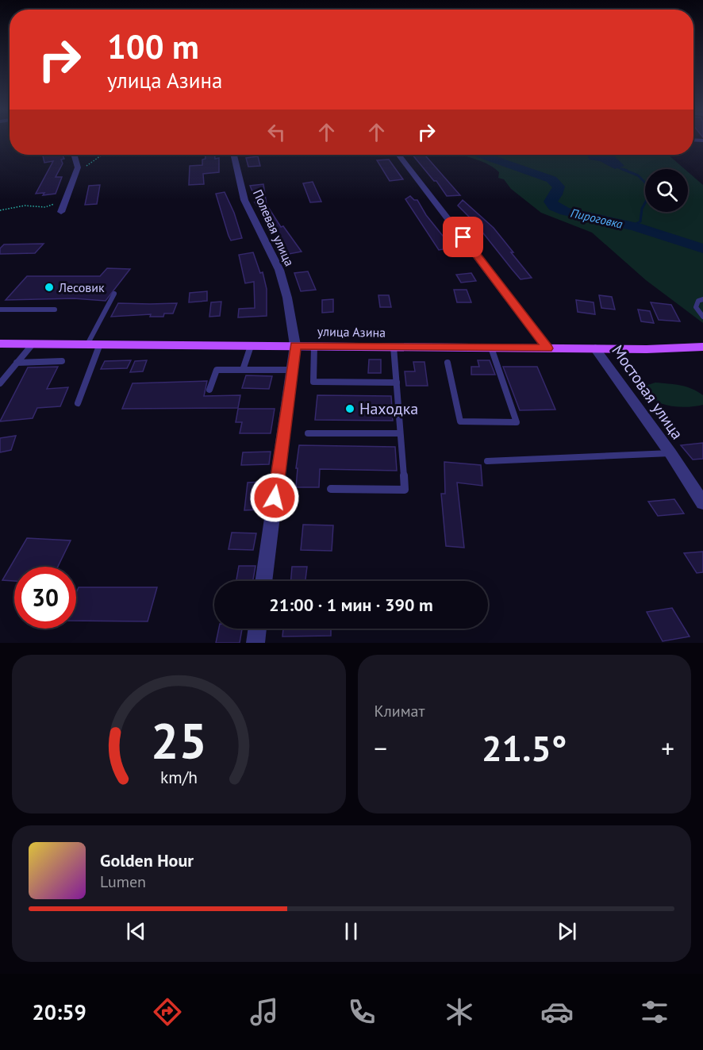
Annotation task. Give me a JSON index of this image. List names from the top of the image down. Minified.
{"streets":{"main road":["улица Азина"],"street":["Полевая улица","Мостовая улица"]},"crossings":[["Полевая улица","улица Азина"],["улица Азина","Мостовая улица"]],"water":["Пироговка"],"places":["Лесовик","Находка"],"page":{"turn":["100 m","улица Азина"],"limit":"30","trip":"21:00 · 1 мин · 390 m","tile":"Климат","heat":["−","21.5°","+"],"song":["Golden Hour","Lumen"],"tabs":"20:59","gauge":["25","km/h"]}}
